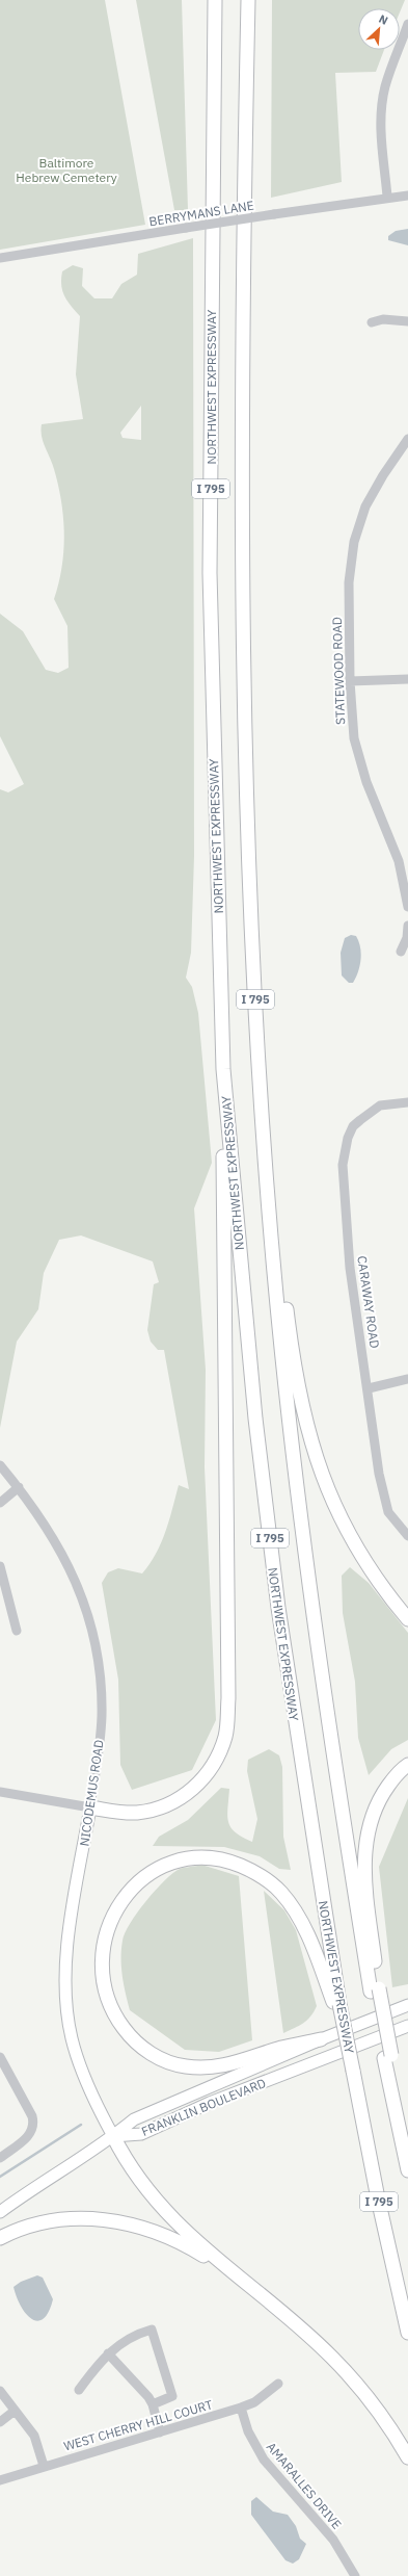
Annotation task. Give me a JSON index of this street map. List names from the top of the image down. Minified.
{"streets":{"highway":["NORTHWEST EXPRESSWAY","I 795"],"main road":["NICODEMUS ROAD","FRANKLIN BOULEVARD"],"street":["BERRYMANS LANE","STATEWOOD ROAD","CARAWAY ROAD","WEST CHERRY HILL COURT","AMARALLES DRIVE"]},"crossings":[["NICODEMUS ROAD","FRANKLIN BOULEVARD"],["WEST CHERRY HILL COURT","AMARALLES DRIVE"]],"parks":["Baltimore Hebrew Cemetery"],"north":"top right"}
